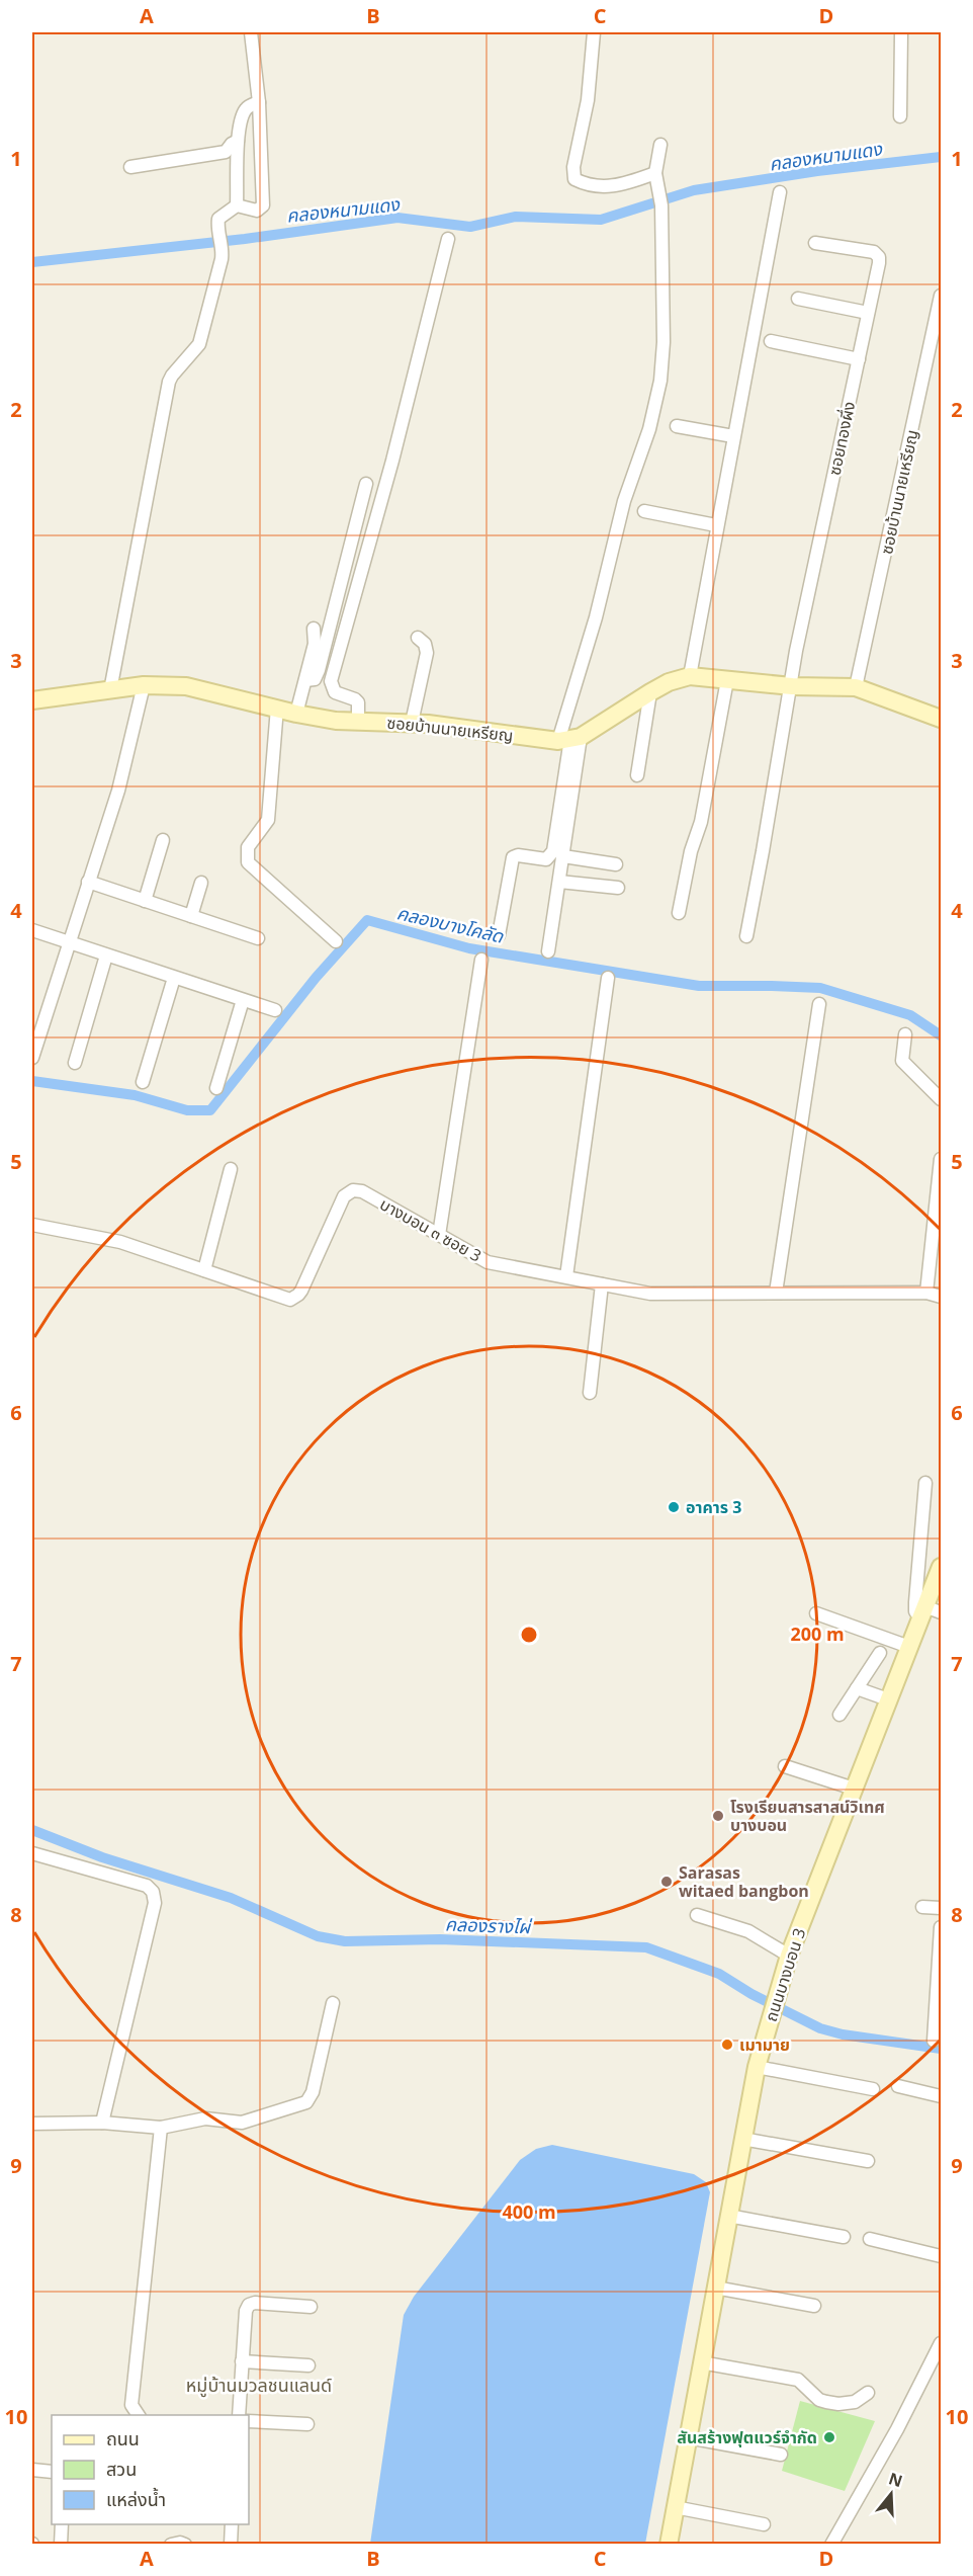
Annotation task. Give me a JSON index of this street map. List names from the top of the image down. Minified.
{"streets":{"main road":["ซอยบ้านนายเหรียญ","ถนนบางบอน 3"],"street":["ซอยทองผึ่ง","บางบอน ๓ ซอย 3"]},"districts":["หมู่บ้านมวลชนแลนด์"],"water":["คลองหนามแดง","คลองบางโคลัด","คลองรางไผ่"],"places":["อาคาร 3","โรงเรียนสารสาสน์วิเทศ บางบอน","Sarasas witaed bangbon","เมามาย","สันสร้างฟุตแวร์จำกัด"],"legend":["ถนน","สวน","แหล่งน้ำ"],"north":"top","grid":{"columns":["A","B","C","D"],"rows":["1","2","3","4","5","6","7","8","9","10"]},"rings":["200 m","400 m"]}
